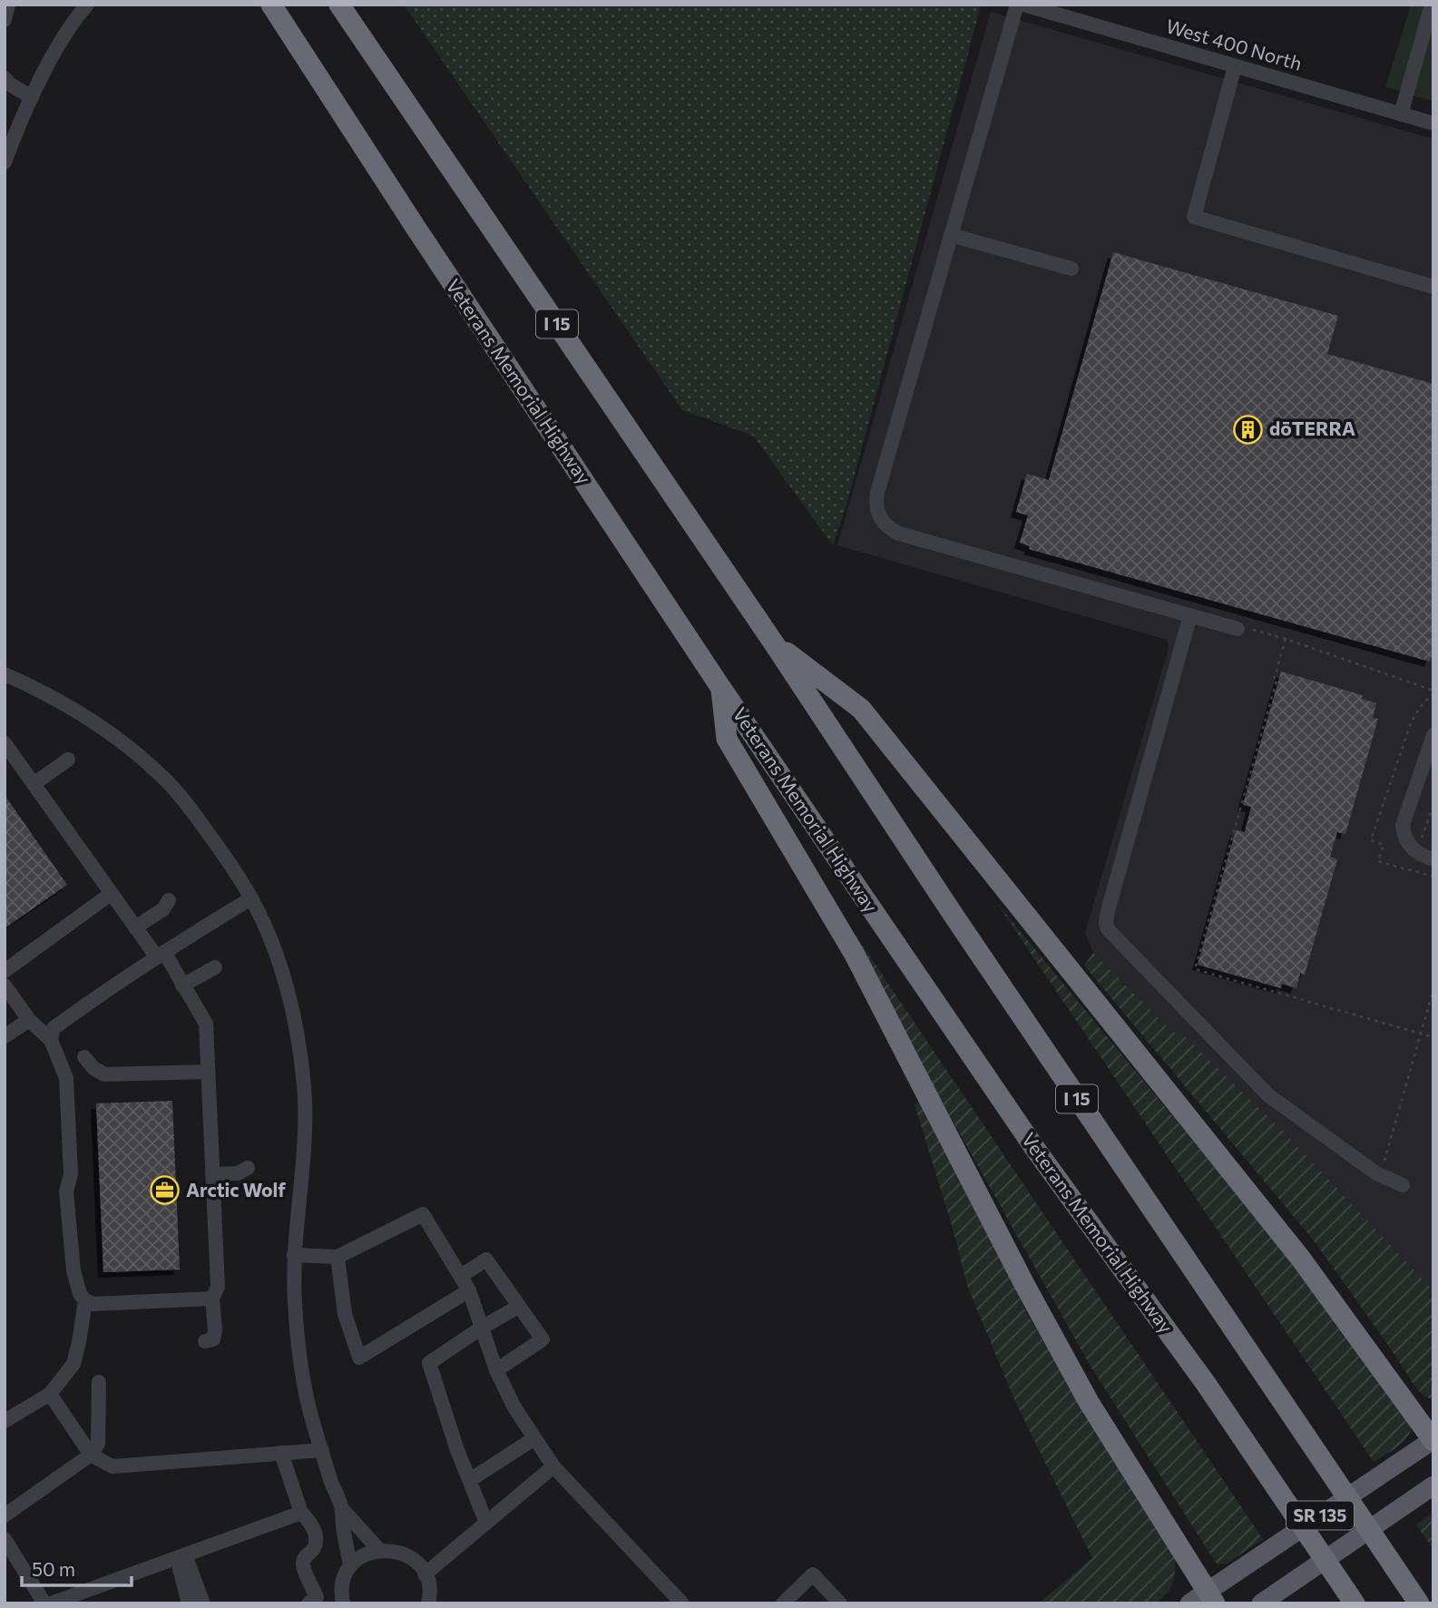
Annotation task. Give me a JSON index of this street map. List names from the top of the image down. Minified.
{"streets":{"highway":["I 15","Veterans Memorial Highway"],"main road":["SR 135"],"street":["West 400 North"]},"places":{"building":["dōTERRA"],"office":["Arctic Wolf"]},"scale_bar":"50 m"}
